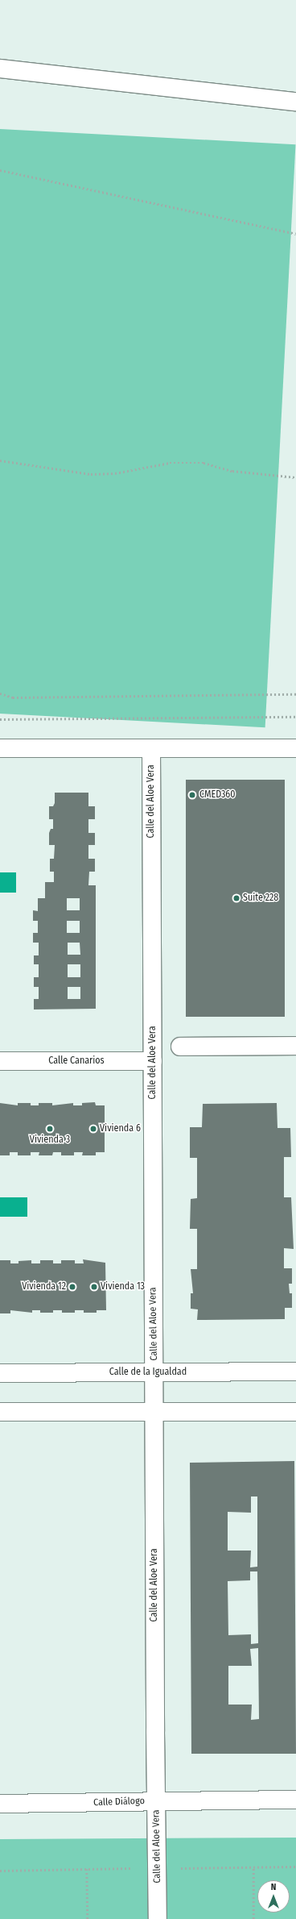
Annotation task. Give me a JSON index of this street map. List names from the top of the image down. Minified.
{"streets":{"main road":["Calle del Aloe Vera","Calle Canarios","Calle de la Igualdad","Calle Diálogo"]},"crossings":[["Calle del Aloe Vera","Calle Canarios"],["Calle del Aloe Vera","Calle de la Igualdad"],["Calle del Aloe Vera","Calle Diálogo"]],"places":["CMED360","Suite 228","Vivienda 3","Vivienda 6","Vivienda 12","Vivienda 13"],"north":"top"}
